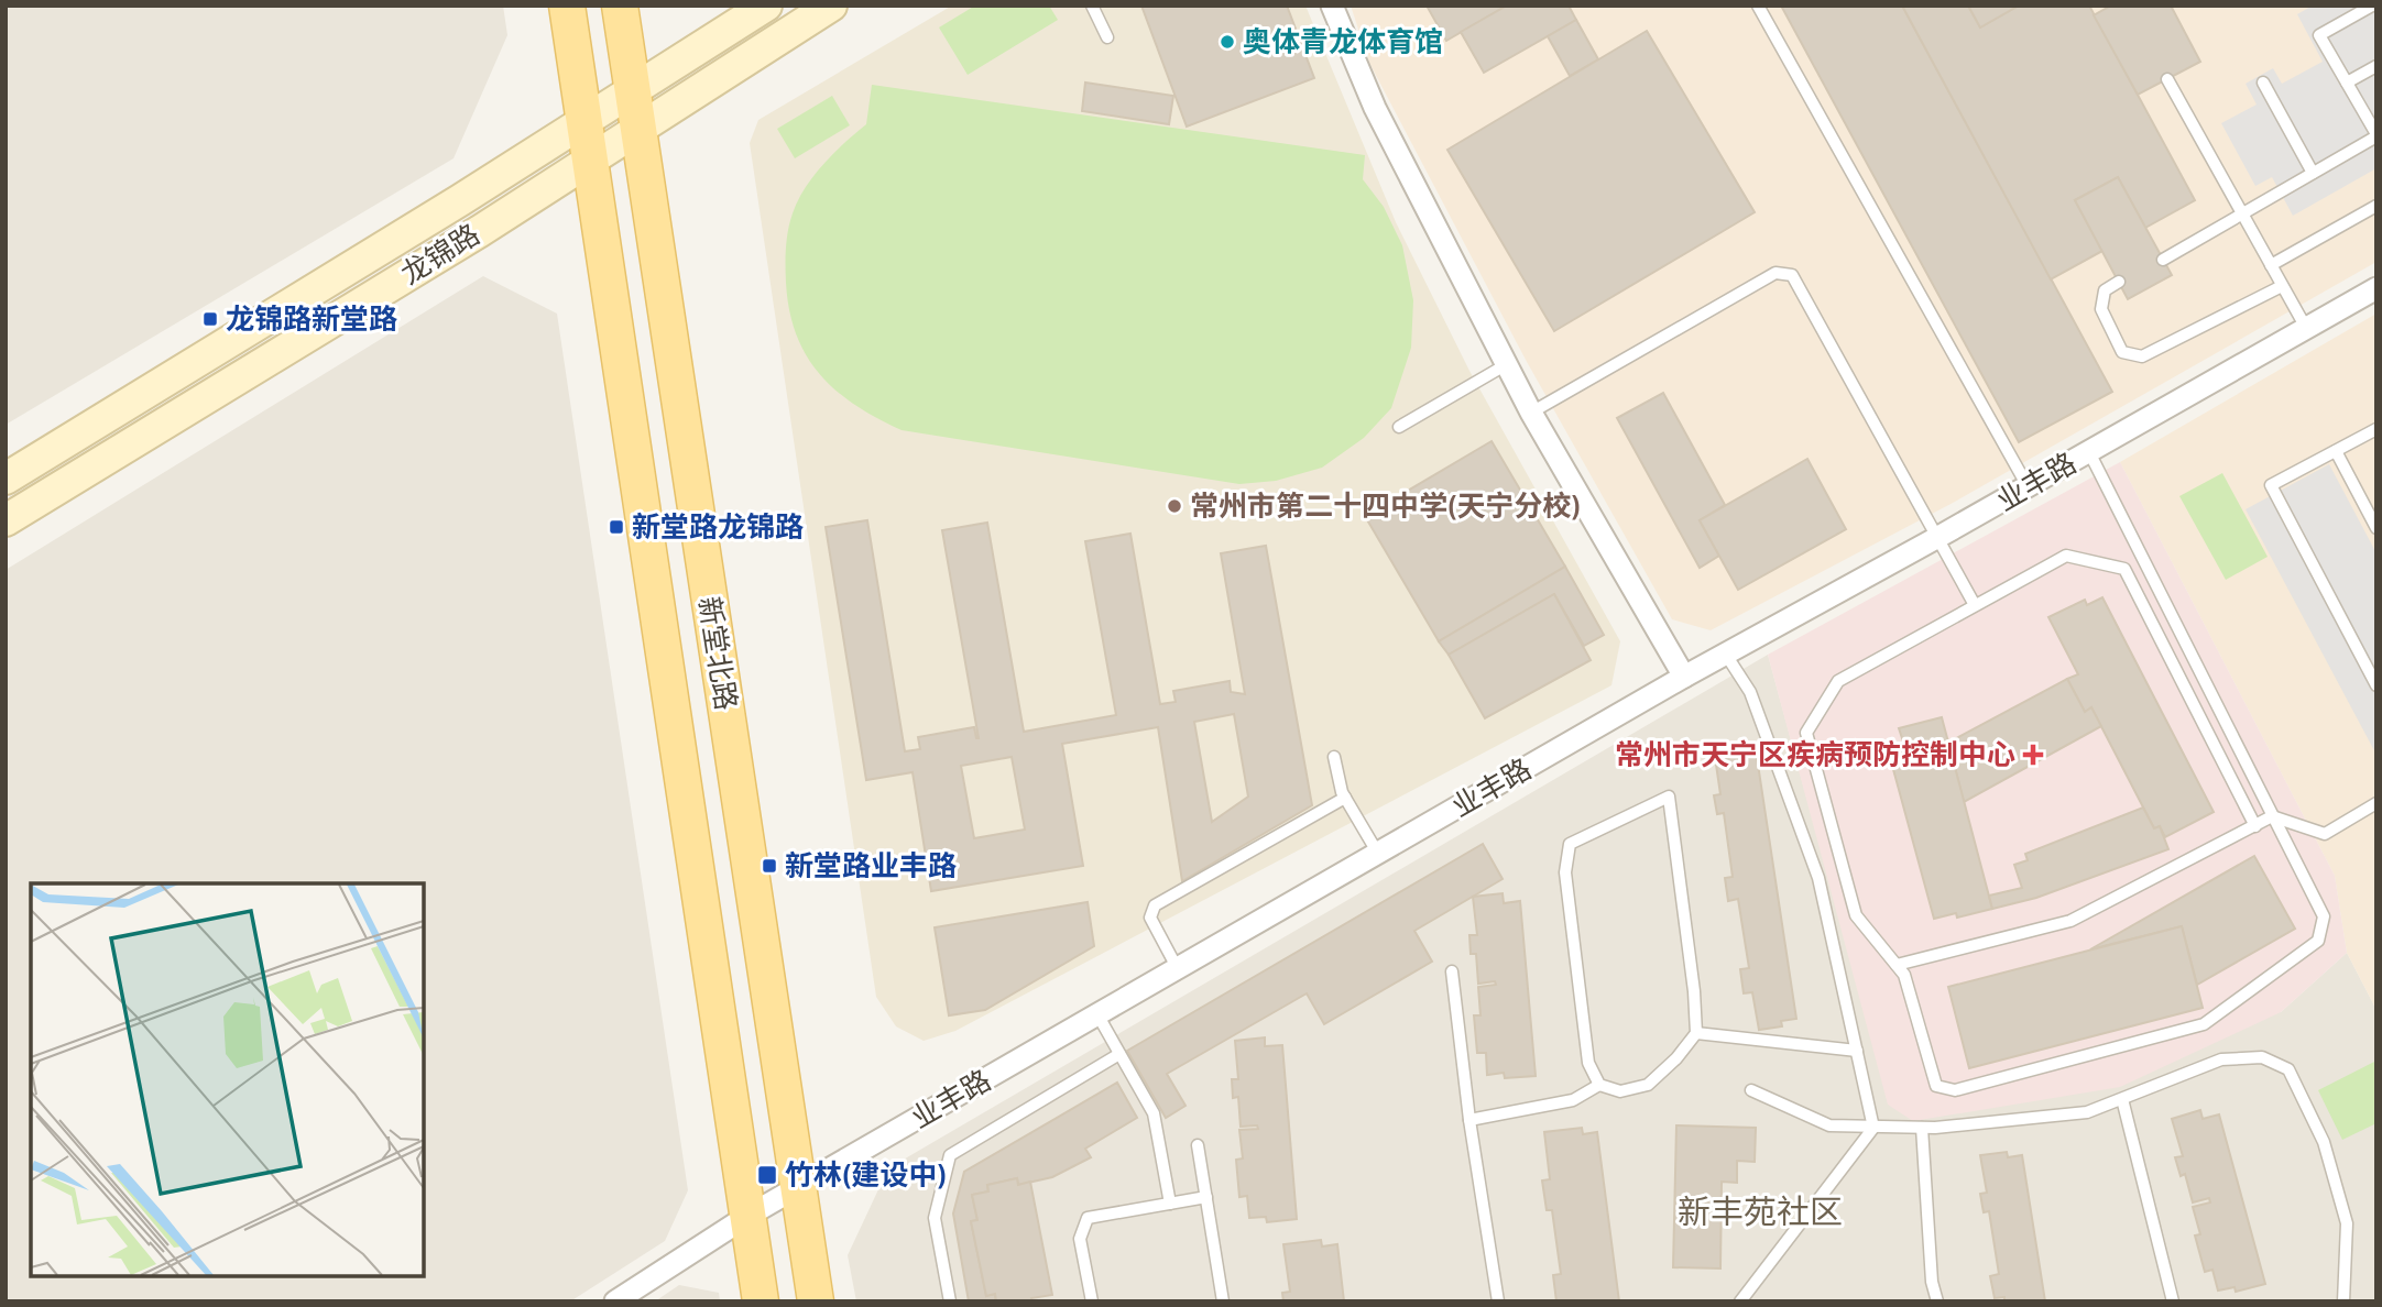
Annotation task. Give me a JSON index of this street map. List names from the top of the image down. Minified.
{"streets":{"main road":["龙锦路","新堂北路"],"street":["业丰路"]},"crossings":[["龙锦路","新堂北路"],["业丰路","新堂北路"]],"districts":["新丰苑社区"],"places":{"other":["奥体青龙体育馆","常州市第二十四中学(天宁分校)"],"transit":["龙锦路新堂路","新堂路龙锦路","新堂路业丰路","竹林(建设中)"],"health":["常州市天宁区疾病预防控制中心"]}}
